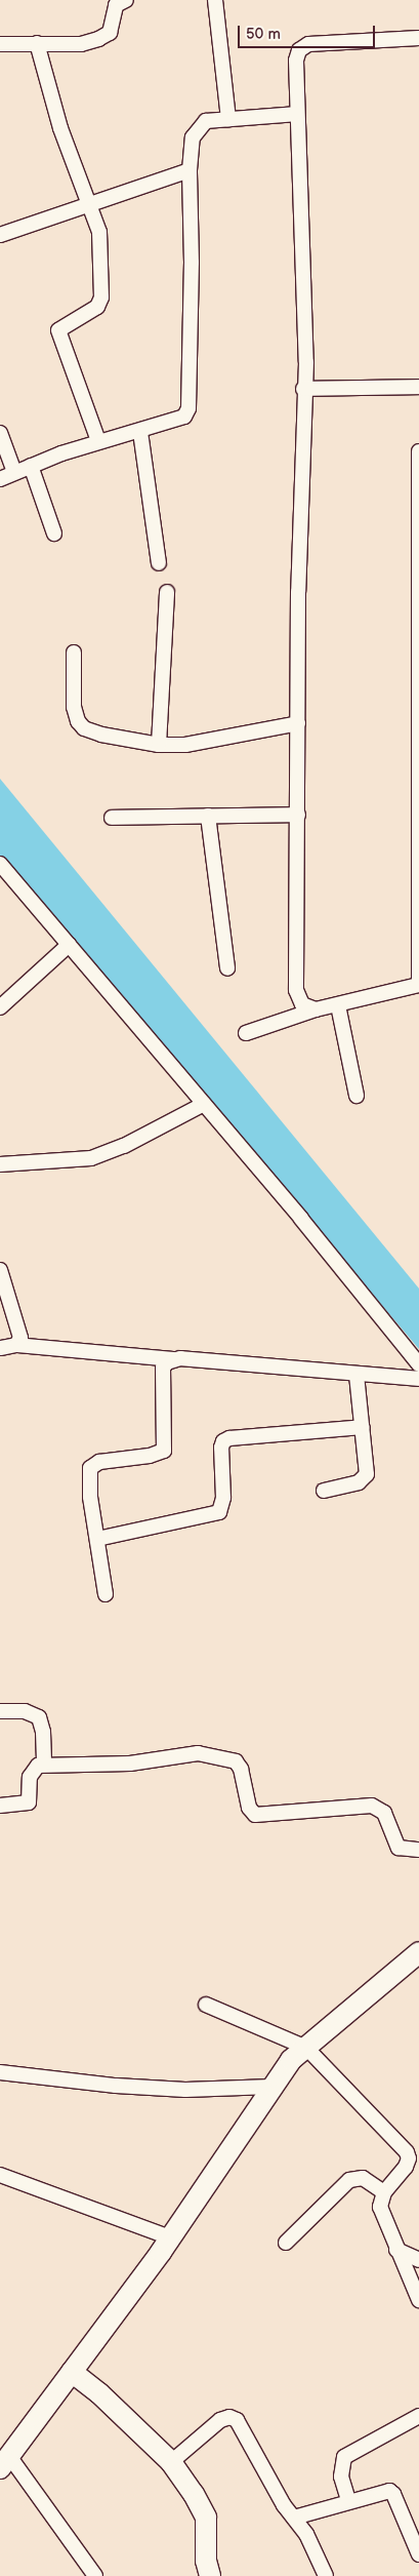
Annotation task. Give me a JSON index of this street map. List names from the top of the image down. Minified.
{"scale_bar":"50 m"}
